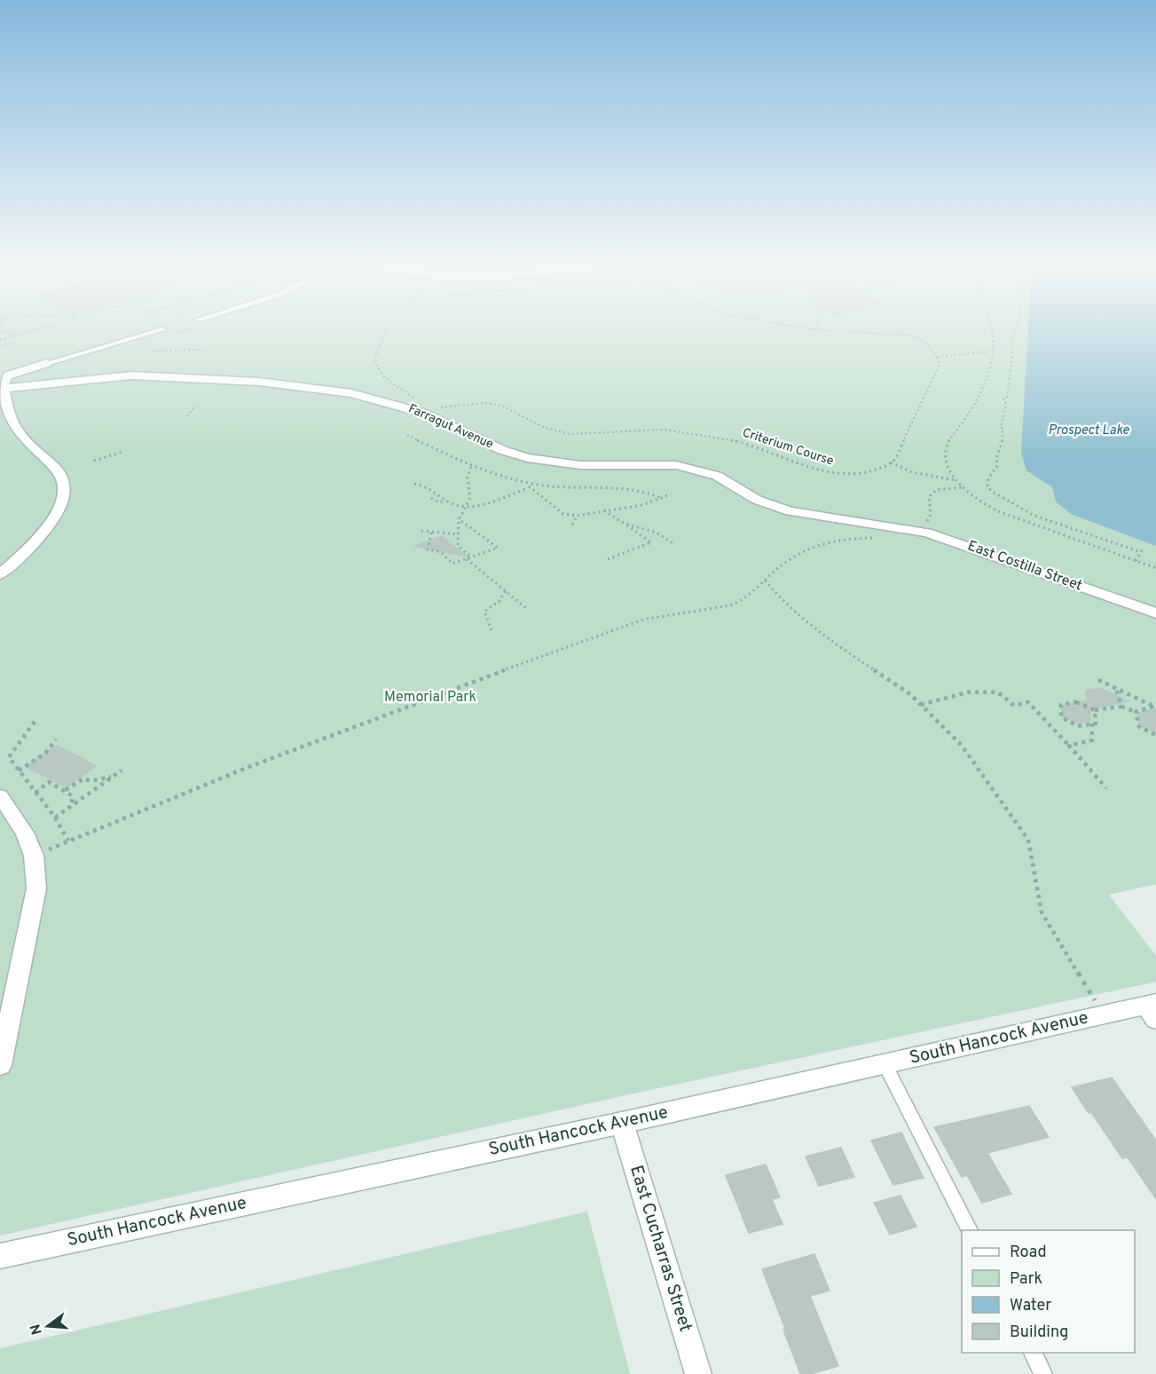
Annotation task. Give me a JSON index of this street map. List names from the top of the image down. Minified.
{"streets":{"street":["Farragut Avenue","East Costilla Street","South Hancock Avenue","East Cucharras Street"],"path":["Criterium Course"]},"crossings":[["Farragut Avenue","East Costilla Street"],["South Hancock Avenue","East Cucharras Street"]],"water":["Prospect Lake"],"parks":["Memorial Park"],"legend":["Road","Park","Water","Building"],"north":"left"}
